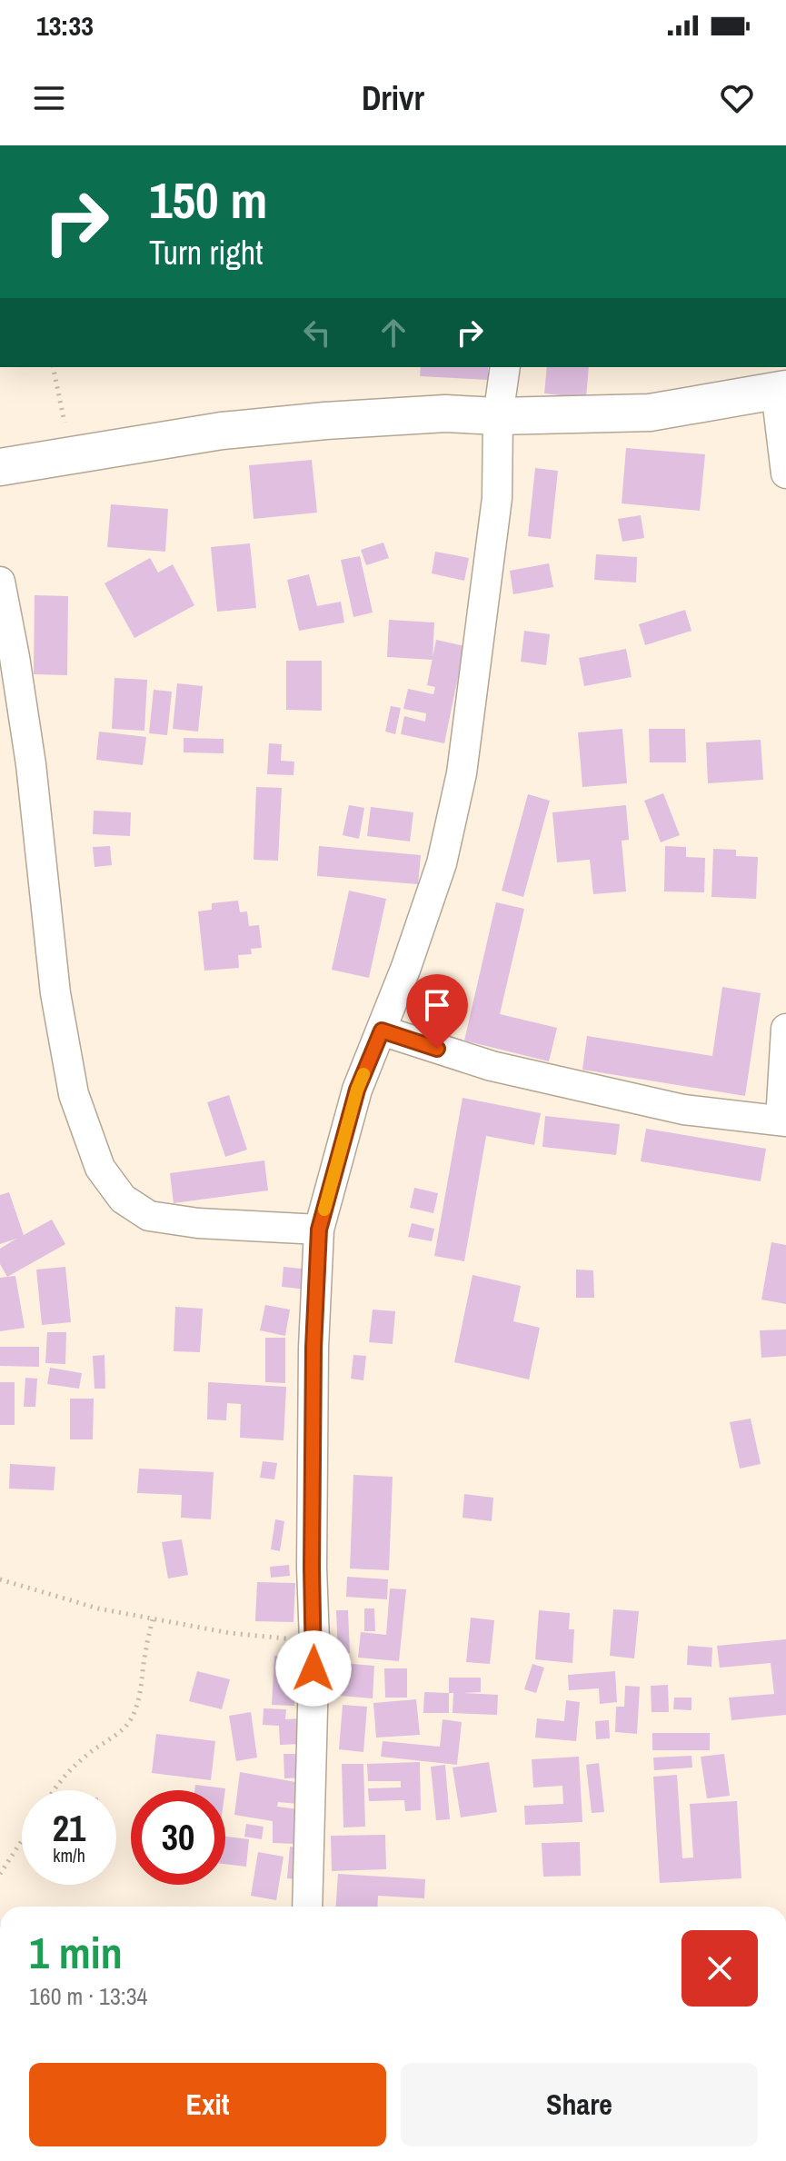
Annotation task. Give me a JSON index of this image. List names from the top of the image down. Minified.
{"page":{"status":"13:33","header":"Drivr","turn":["150 m","Turn right"],"speed":"21 km/h","limit":"30","heading":["1 min","160 m · 13:34"],"buttons":["Exit","Share"]}}
